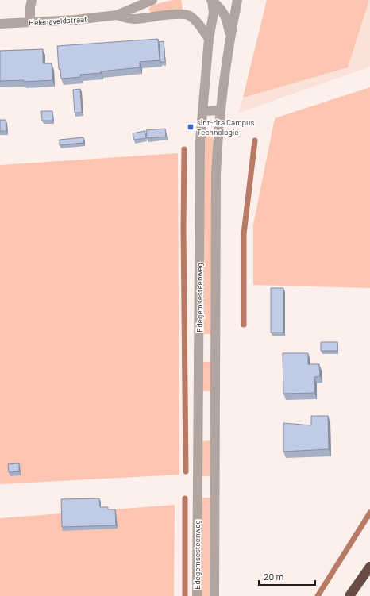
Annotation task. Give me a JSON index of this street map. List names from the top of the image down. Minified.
{"streets":{"street":["Helenaveldstraat","Edegemsesteenweg"]},"crossings":[["Helenaveldstraat","Edegemsesteenweg"]],"places":{"transit":["sint-rita Campus Technologie"]},"scale_bar":"20 m"}
